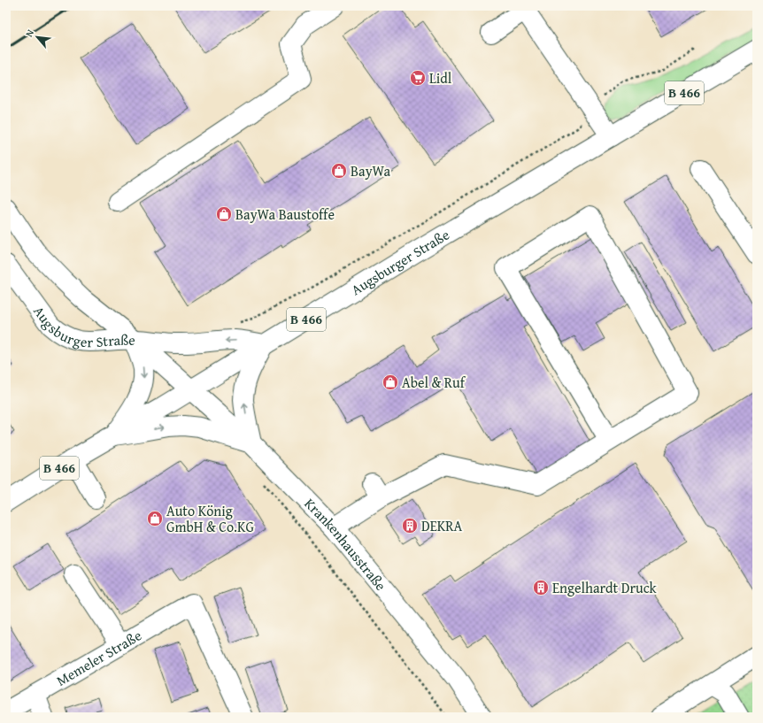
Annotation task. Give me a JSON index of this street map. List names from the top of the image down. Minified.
{"streets":{"street":["B 466","Augsburger Straße","Krankenhausstraße","Memeler Straße"]},"crossings":[["Augsburger Straße","Krankenhausstraße"]],"places":{"supermarket":["Lidl"],"shop":["BayWa","BayWa Baustoffe","Abel & Ruf","Auto König GmbH & Co.KG"],"building":["DEKRA","Engelhardt Druck"]},"north":"top left"}
